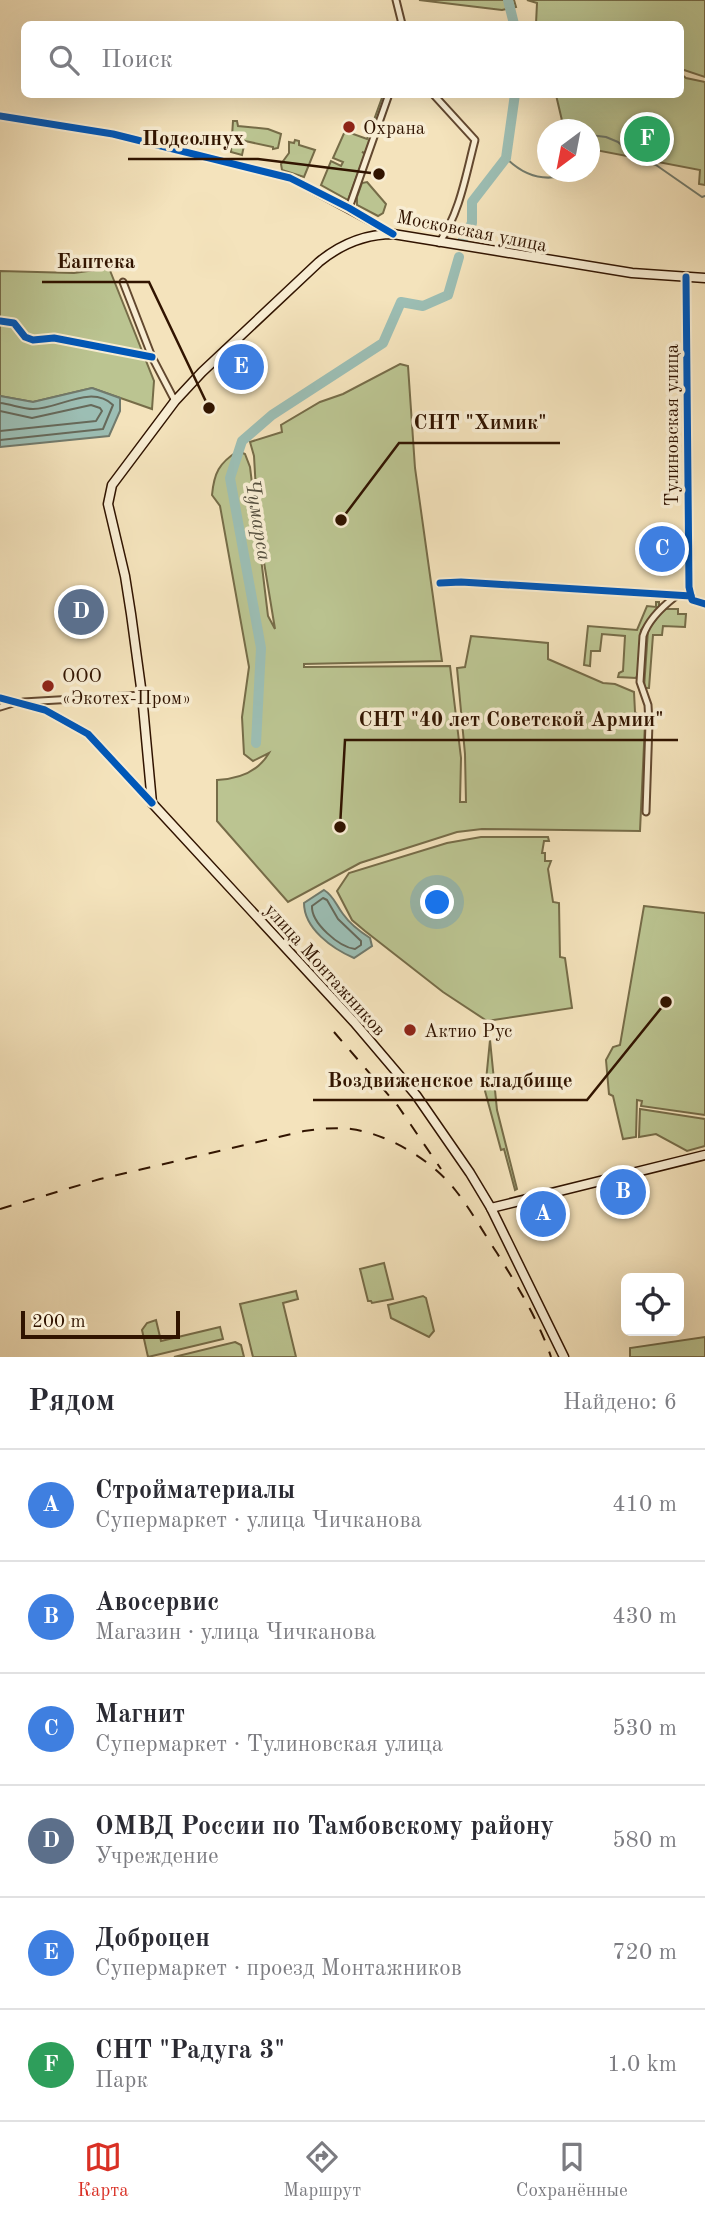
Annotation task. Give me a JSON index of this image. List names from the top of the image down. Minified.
{"streets":{"main road":["Московская улица","улица Монтажников"],"street":["Тулиновская улица"]},"crossings":[["Московская улица","Тулиновская улица"]],"water":["Чумарса"],"places":["Охрана","Подсолнух","Еаптека","СНТ \"Химик\"","ООО «Экотех-Пром»","СНТ \"40 лет Советской Армии\"","Воздвиженское кладбище","Актио Рус"],"scale_bar":"200 m","north":"bottom left","page":{"search":"Поиск","pins":["F","E","C","D","B","A"],"scale":"200 m","heading":["Рядом","Найдено: 6"],"list":[{"mark":"A","name":"Стройматериалы","note":"Супермаркет · улица Чичканова","value":"410 m"},{"mark":"B","name":"Авосервис","note":"Магазин · улица Чичканова","value":"430 m"},{"mark":"C","name":"Магнит","note":"Супермаркет · Тулиновская улица","value":"530 m"},{"mark":"D","name":"ОМВД России по Тамбовскому району","note":"Учреждение","value":"580 m"},{"mark":"E","name":"Доброцен","note":"Супермаркет · проезд Монтажников","value":"720 m"},{"mark":"F","name":"СНТ \"Радуга 3\"","note":"Парк","value":"1.0 km"}],"nav":["Карта","Маршрут","Сохранённые"]}}
